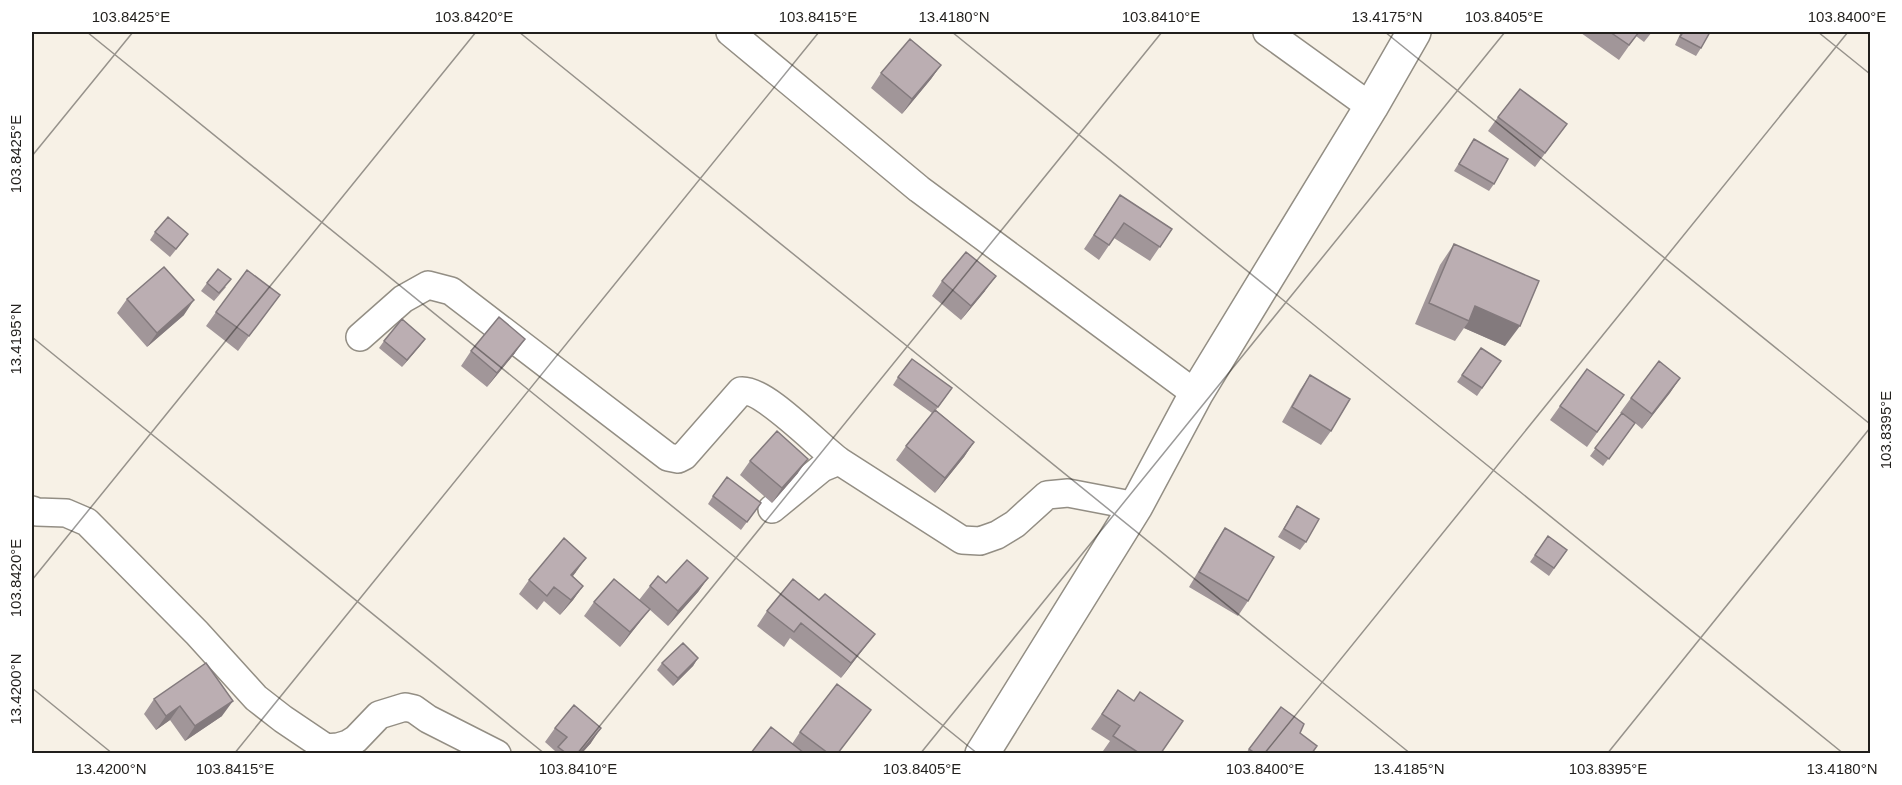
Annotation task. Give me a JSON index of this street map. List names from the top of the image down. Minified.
{"coordinates":["103.8425°E","103.8420°E","103.8415°E","13.4180°N","103.8410°E","13.4175°N","103.8405°E","103.8400°E","13.4195°N","103.8395°E","13.4200°N","13.4185°N"]}
